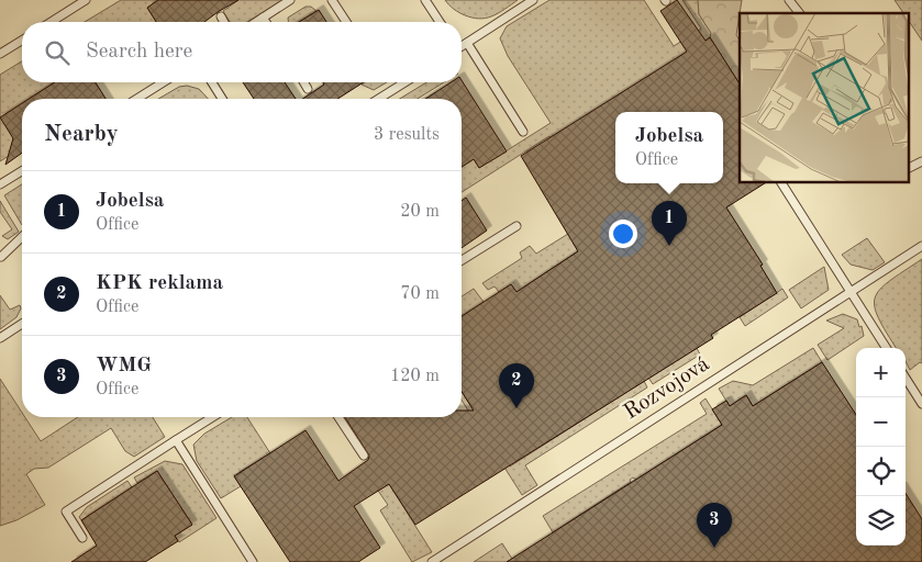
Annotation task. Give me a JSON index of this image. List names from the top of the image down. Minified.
{"streets":{"lane":["Rozvojová"]},"page":{"search":"Search here","heading":["Nearby","3 results"],"popup":["Jobelsa","Office"],"list":[{"mark":"1","name":"Jobelsa","note":"Office","value":"20 m"},{"mark":"2","name":"KPK reklama","note":"Office","value":"70 m"},{"mark":"3","name":"WMG","note":"Office","value":"120 m"}],"pins":["1","2","3"],"map_buttons":["+","−"]}}
